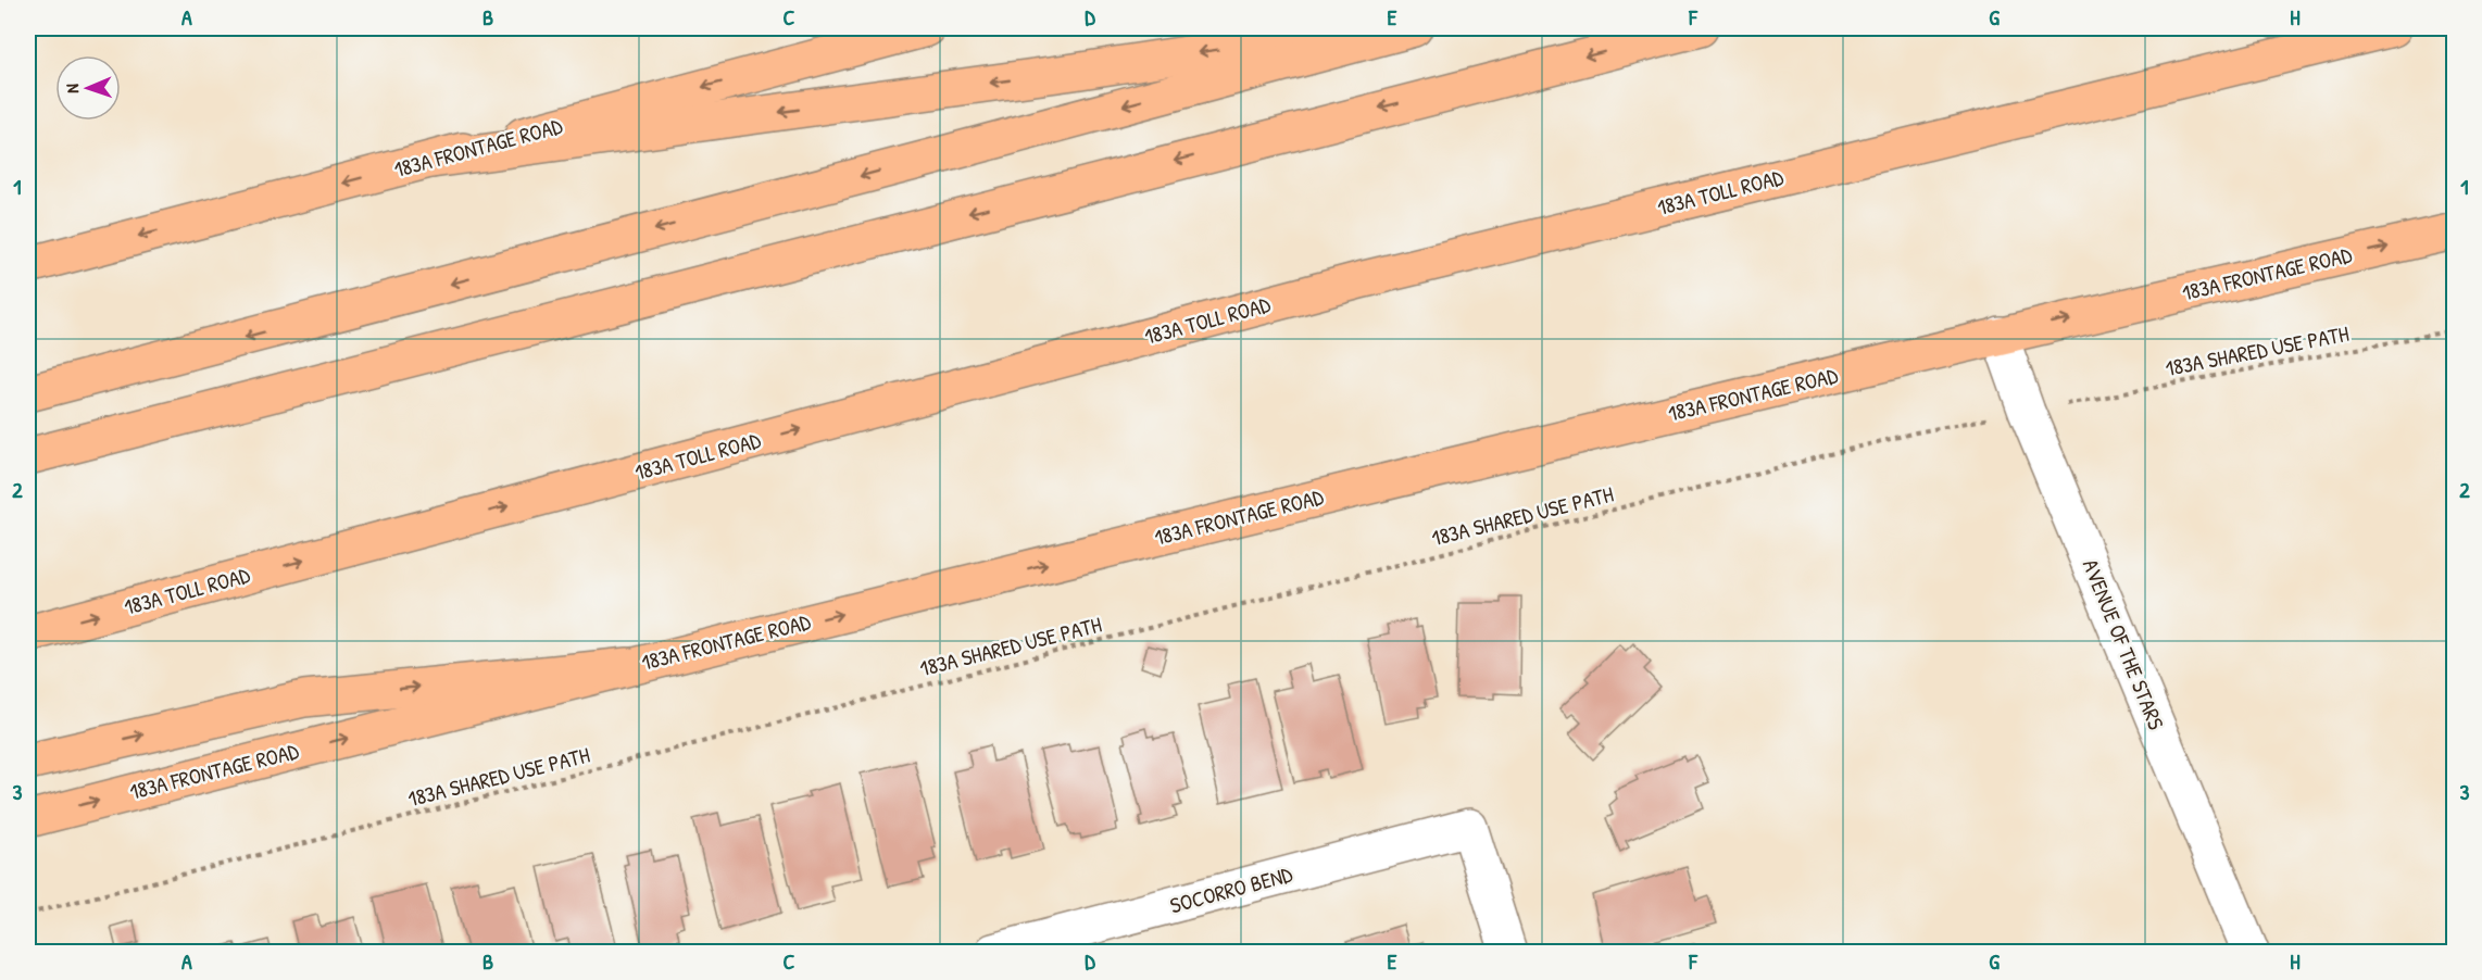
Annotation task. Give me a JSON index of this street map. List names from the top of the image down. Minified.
{"streets":{"main road":["183A FRONTAGE ROAD","183A TOLL ROAD"],"street":["AVENUE OF THE STARS","SOCORRO BEND"],"path":["183A SHARED USE PATH"]},"crossings":[["183A FRONTAGE ROAD","AVENUE OF THE STARS"]],"north":"left","grid":{"columns":["A","B","C","D","E","F","G","H"],"rows":["1","2","3"]}}
